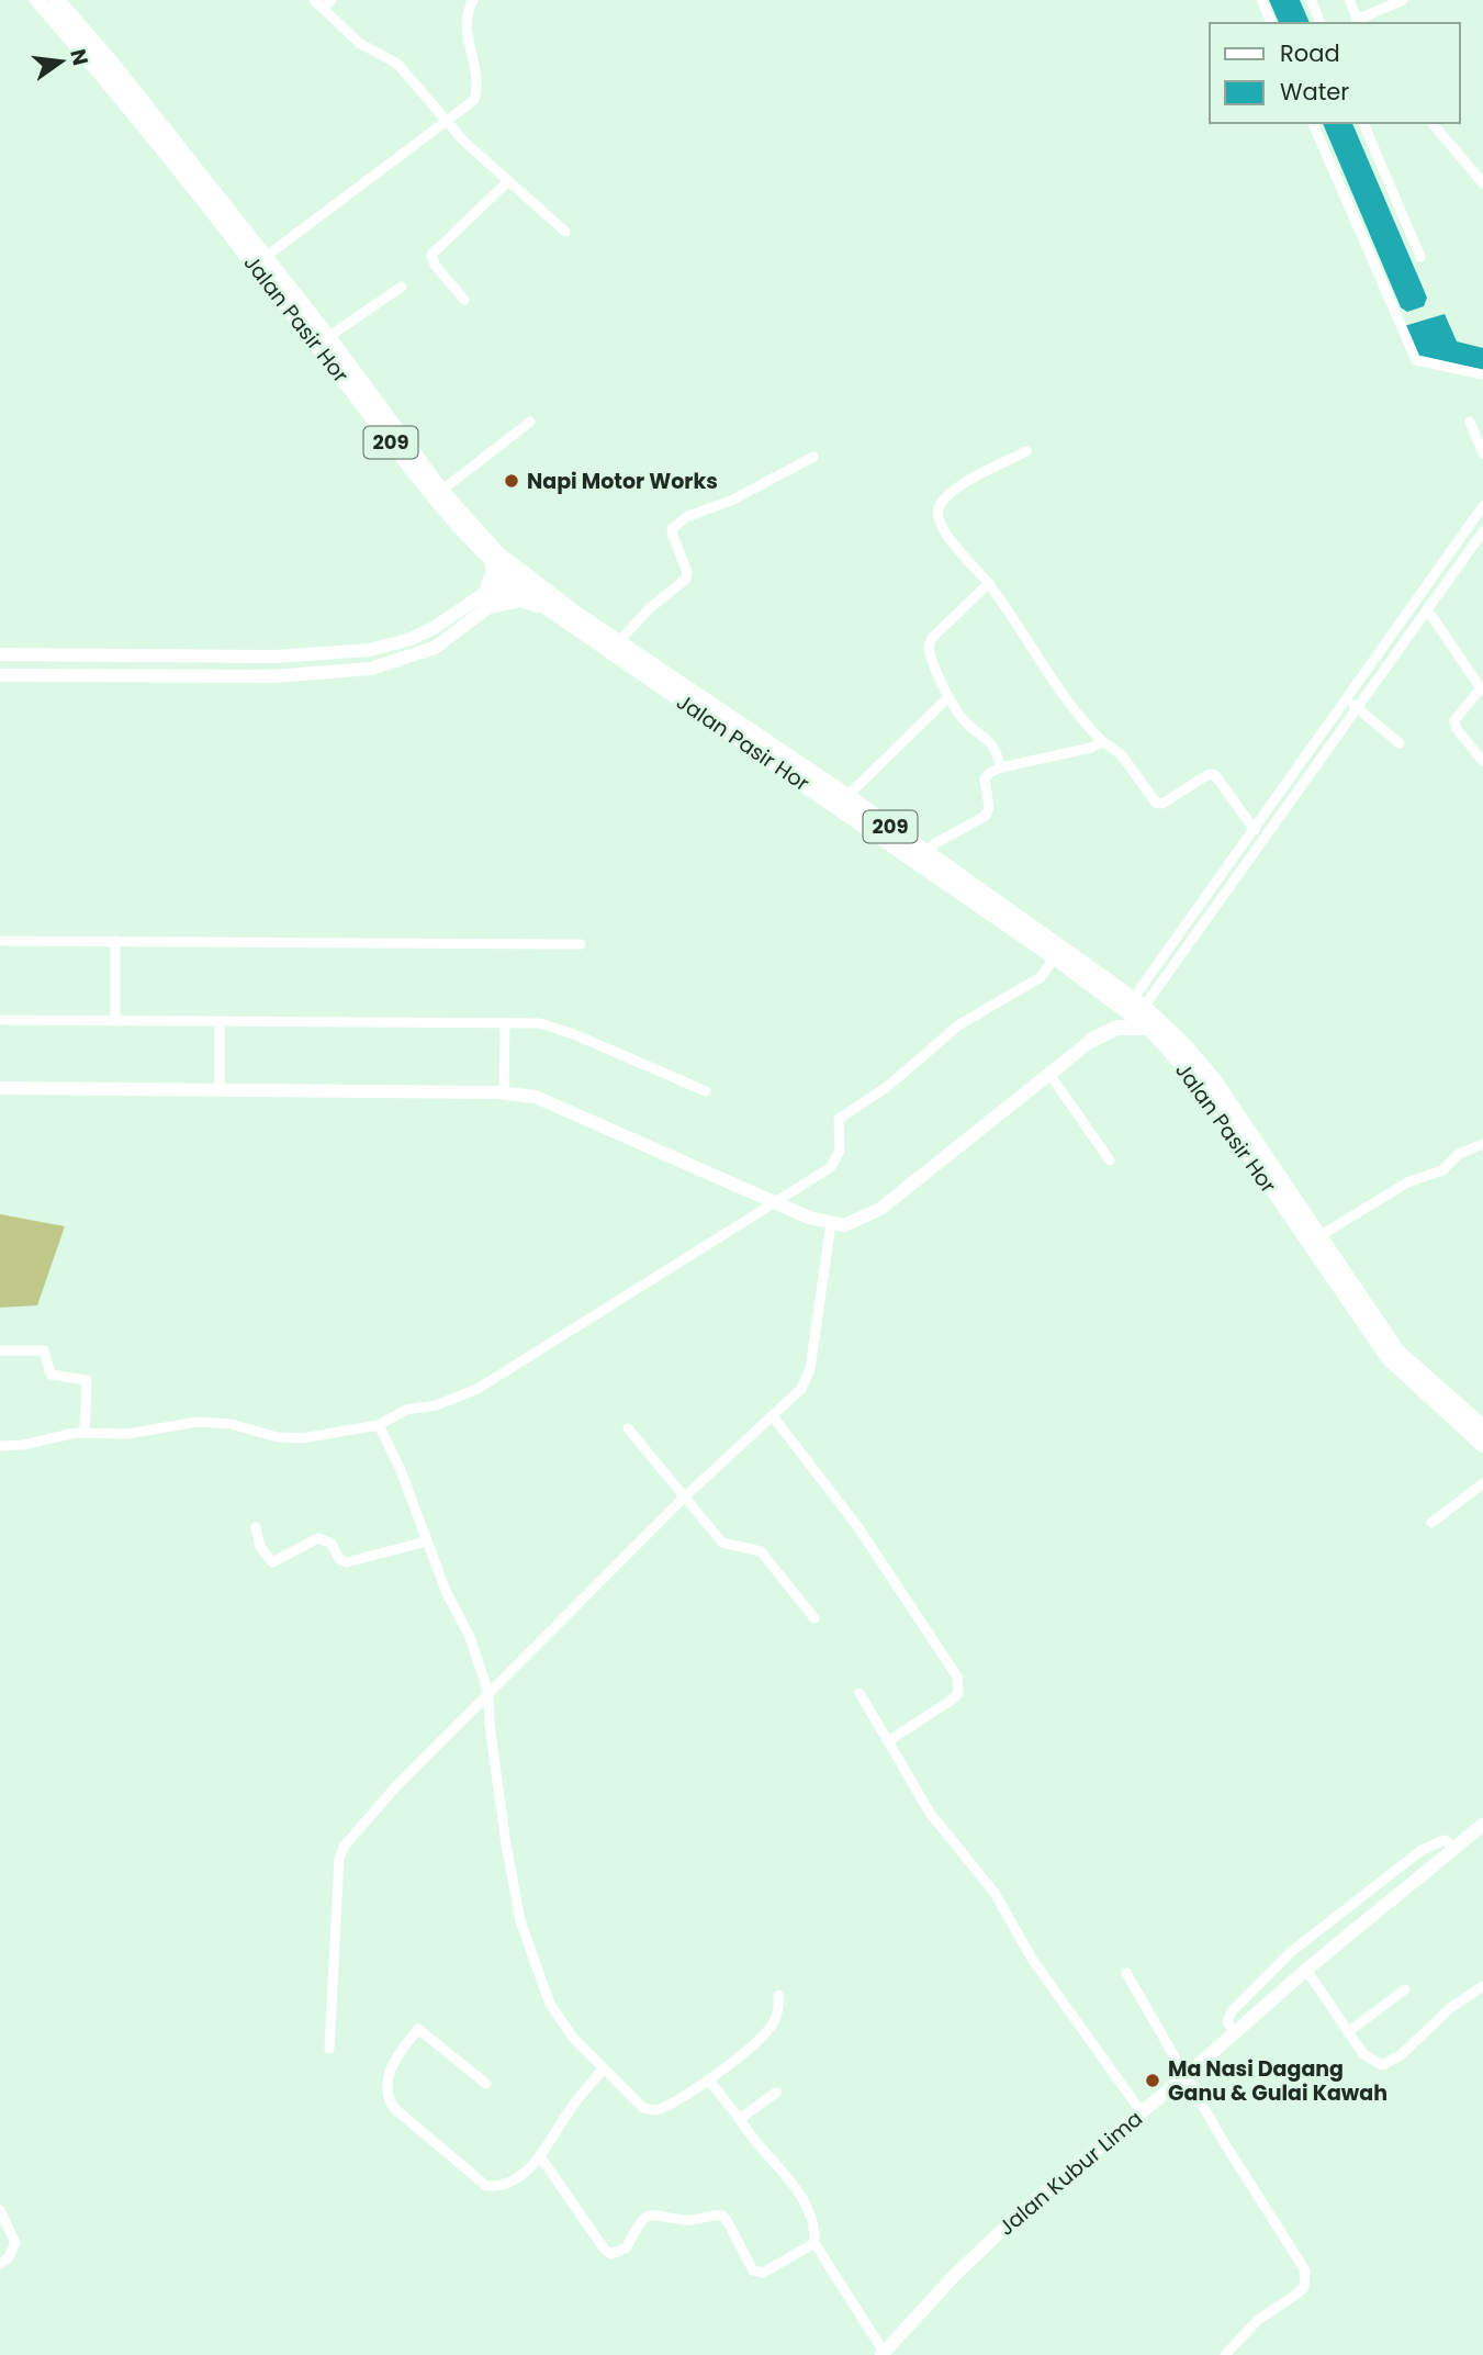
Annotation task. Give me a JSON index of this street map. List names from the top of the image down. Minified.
{"streets":{"main road":["Jalan Pasir Hor","209"],"street":["Jalan Kubur Lima"]},"places":["Napi Motor Works","Ma Nasi Dagang Ganu & Gulai Kawah"],"legend":["Road","Water"],"north":"right"}
